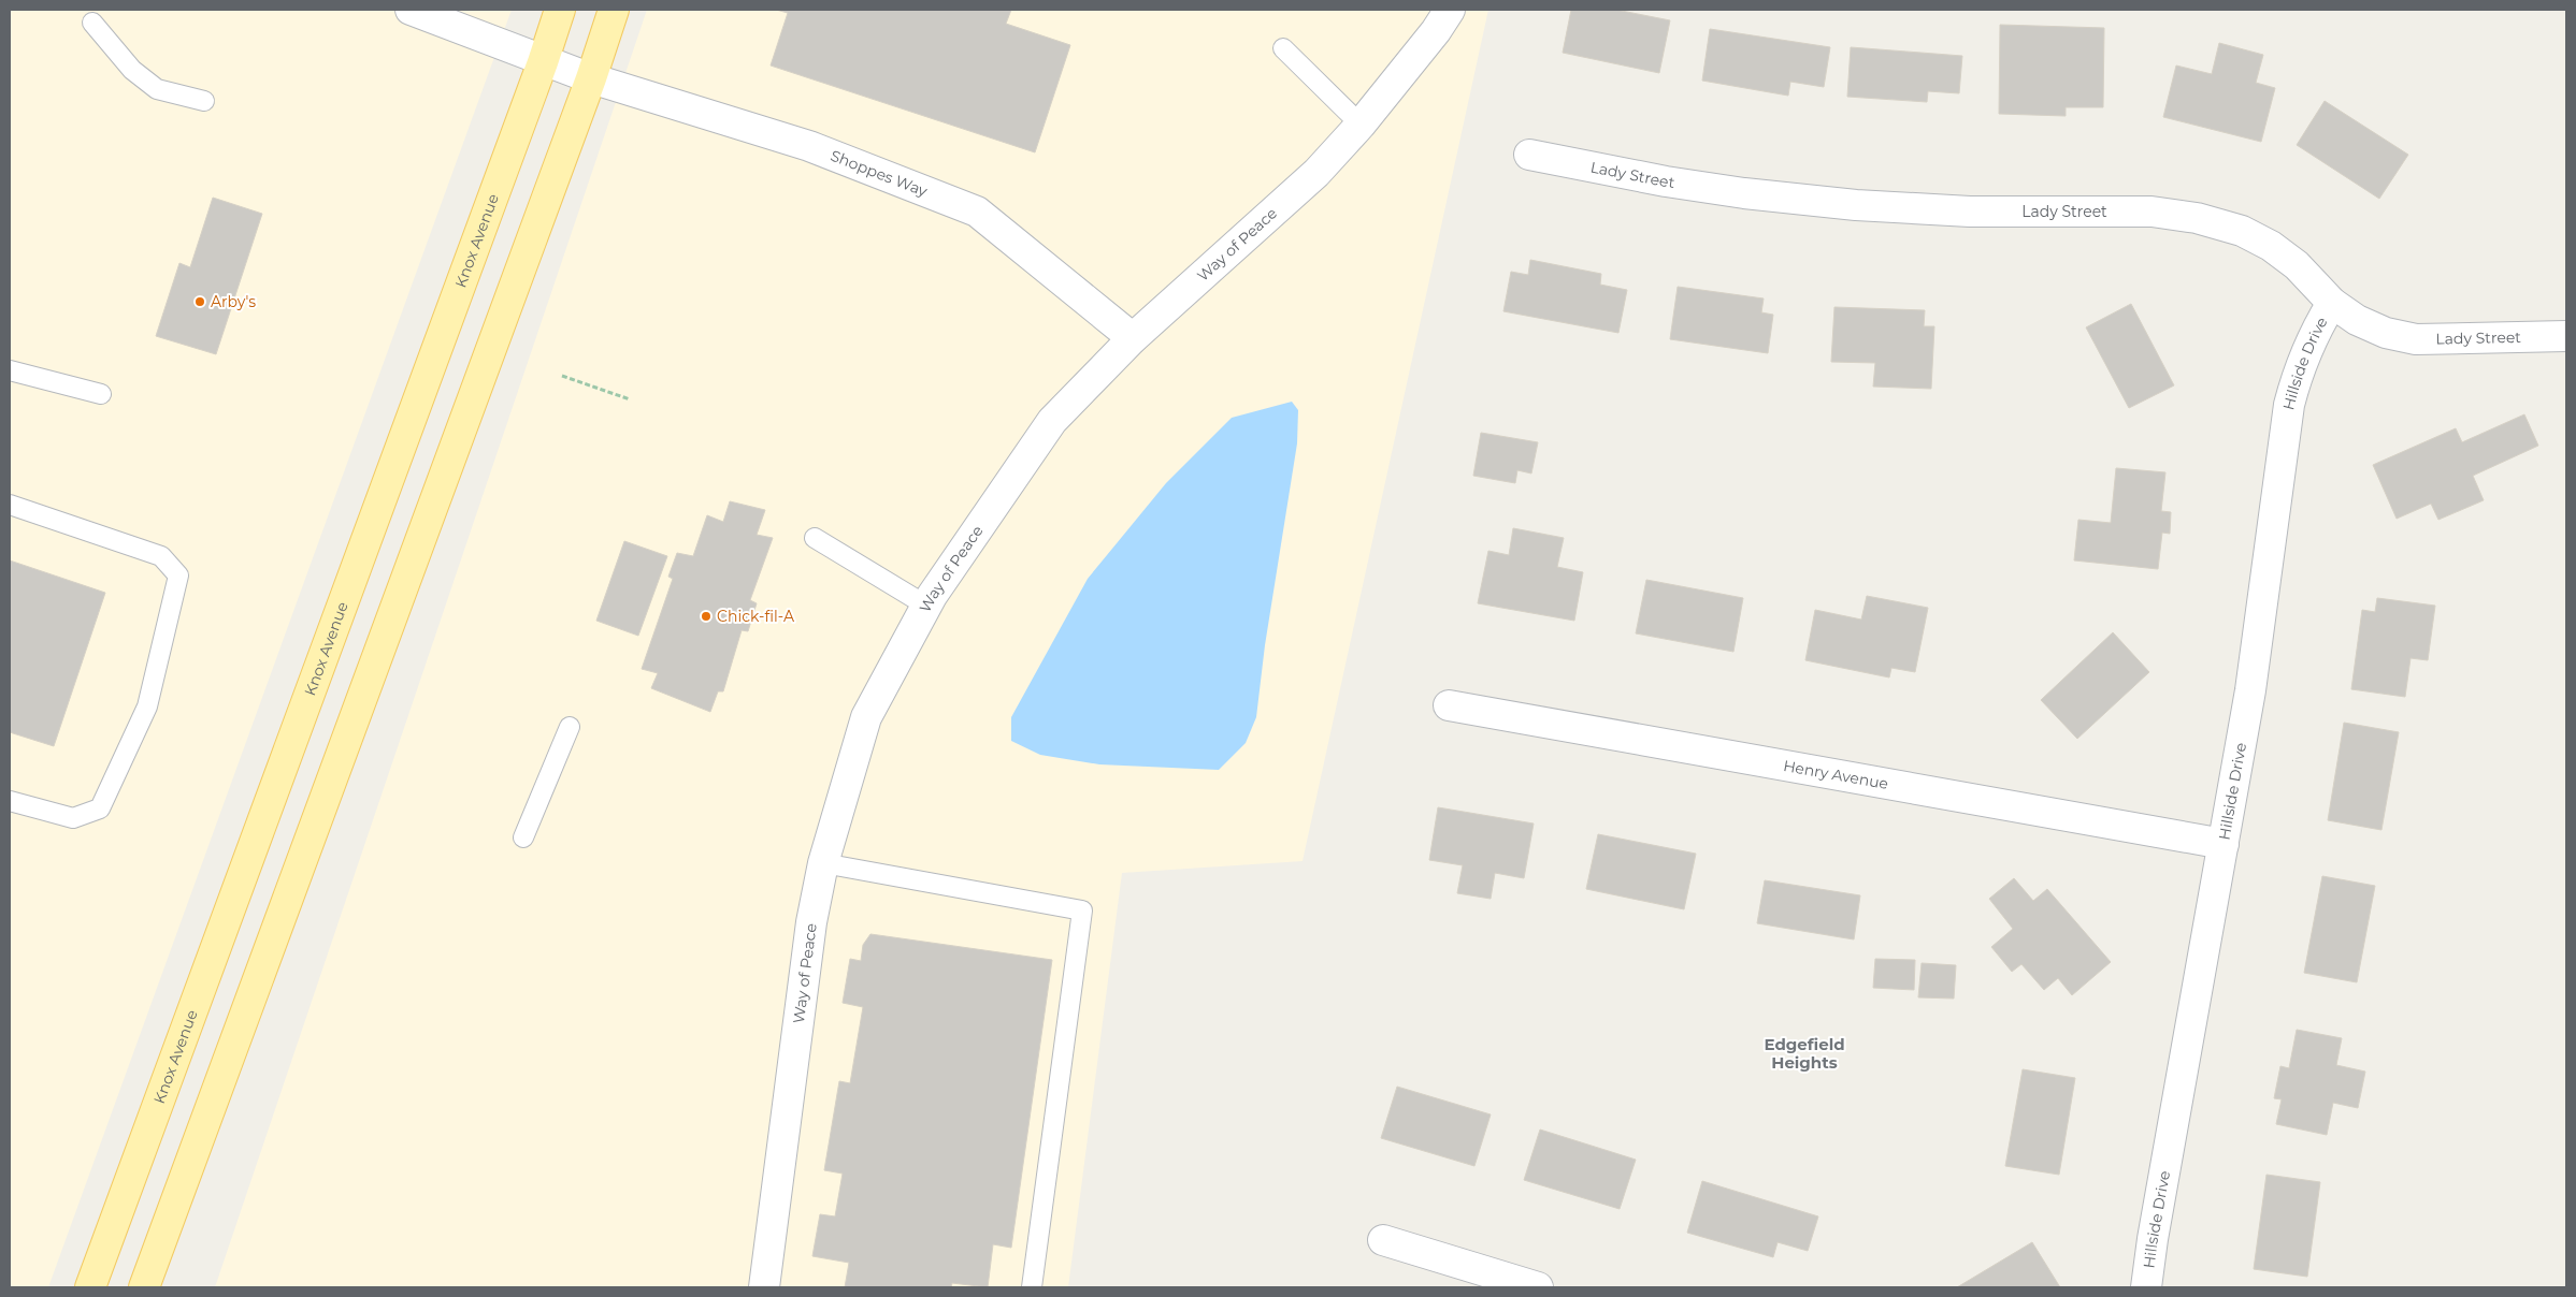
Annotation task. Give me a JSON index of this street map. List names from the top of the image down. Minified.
{"streets":{"main road":["Knox Avenue"],"street":["Shoppes Way","Lady Street","Way of Peace","Hillside Drive","Henry Avenue"]},"crossings":[["Shoppes Way","Knox Avenue"],["Shoppes Way","Way of Peace"],["Lady Street","Hillside Drive"],["Hillside Drive","Henry Avenue"]],"districts":["Edgefield Heights"],"places":["Arby's","Chick-fil-A"]}
